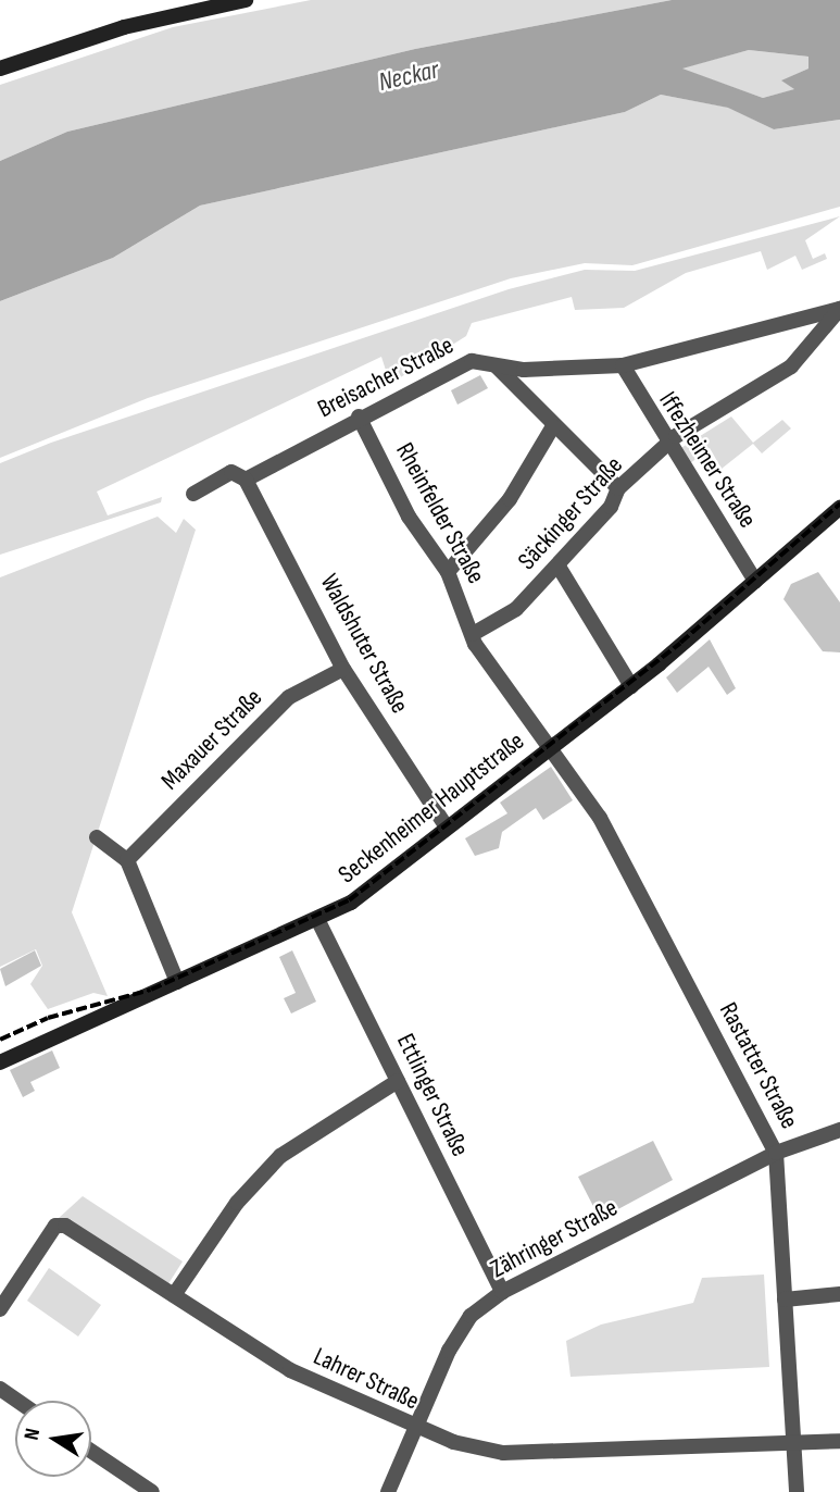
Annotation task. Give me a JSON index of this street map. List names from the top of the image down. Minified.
{"streets":{"main road":["Seckenheimer Hauptstraße"],"street":["Breisacher Straße","Iffezheimer Straße","Rheinfelder Straße","Säckinger Straße","Waldshuter Straße","Maxauer Straße","Rastatter Straße","Ettlinger Straße","Zähringer Straße","Lahrer Straße"]},"crossings":[["Breisacher Straße","Iffezheimer Straße"],["Breisacher Straße","Rheinfelder Straße"],["Breisacher Straße","Säckinger Straße"],["Breisacher Straße","Waldshuter Straße"],["Iffezheimer Straße","Säckinger Straße"],["Iffezheimer Straße","Seckenheimer Hauptstraße"],["Rheinfelder Straße","Säckinger Straße"],["Rheinfelder Straße","Seckenheimer Hauptstraße"],["Rheinfelder Straße","Rastatter Straße"],["Waldshuter Straße","Maxauer Straße"],["Waldshuter Straße","Seckenheimer Hauptstraße"],["Seckenheimer Hauptstraße","Rastatter Straße"],["Seckenheimer Hauptstraße","Ettlinger Straße"],["Rastatter Straße","Zähringer Straße"],["Rastatter Straße","Lahrer Straße"],["Ettlinger Straße","Zähringer Straße"],["Zähringer Straße","Lahrer Straße"]],"water":["Neckar"],"north":"left"}
